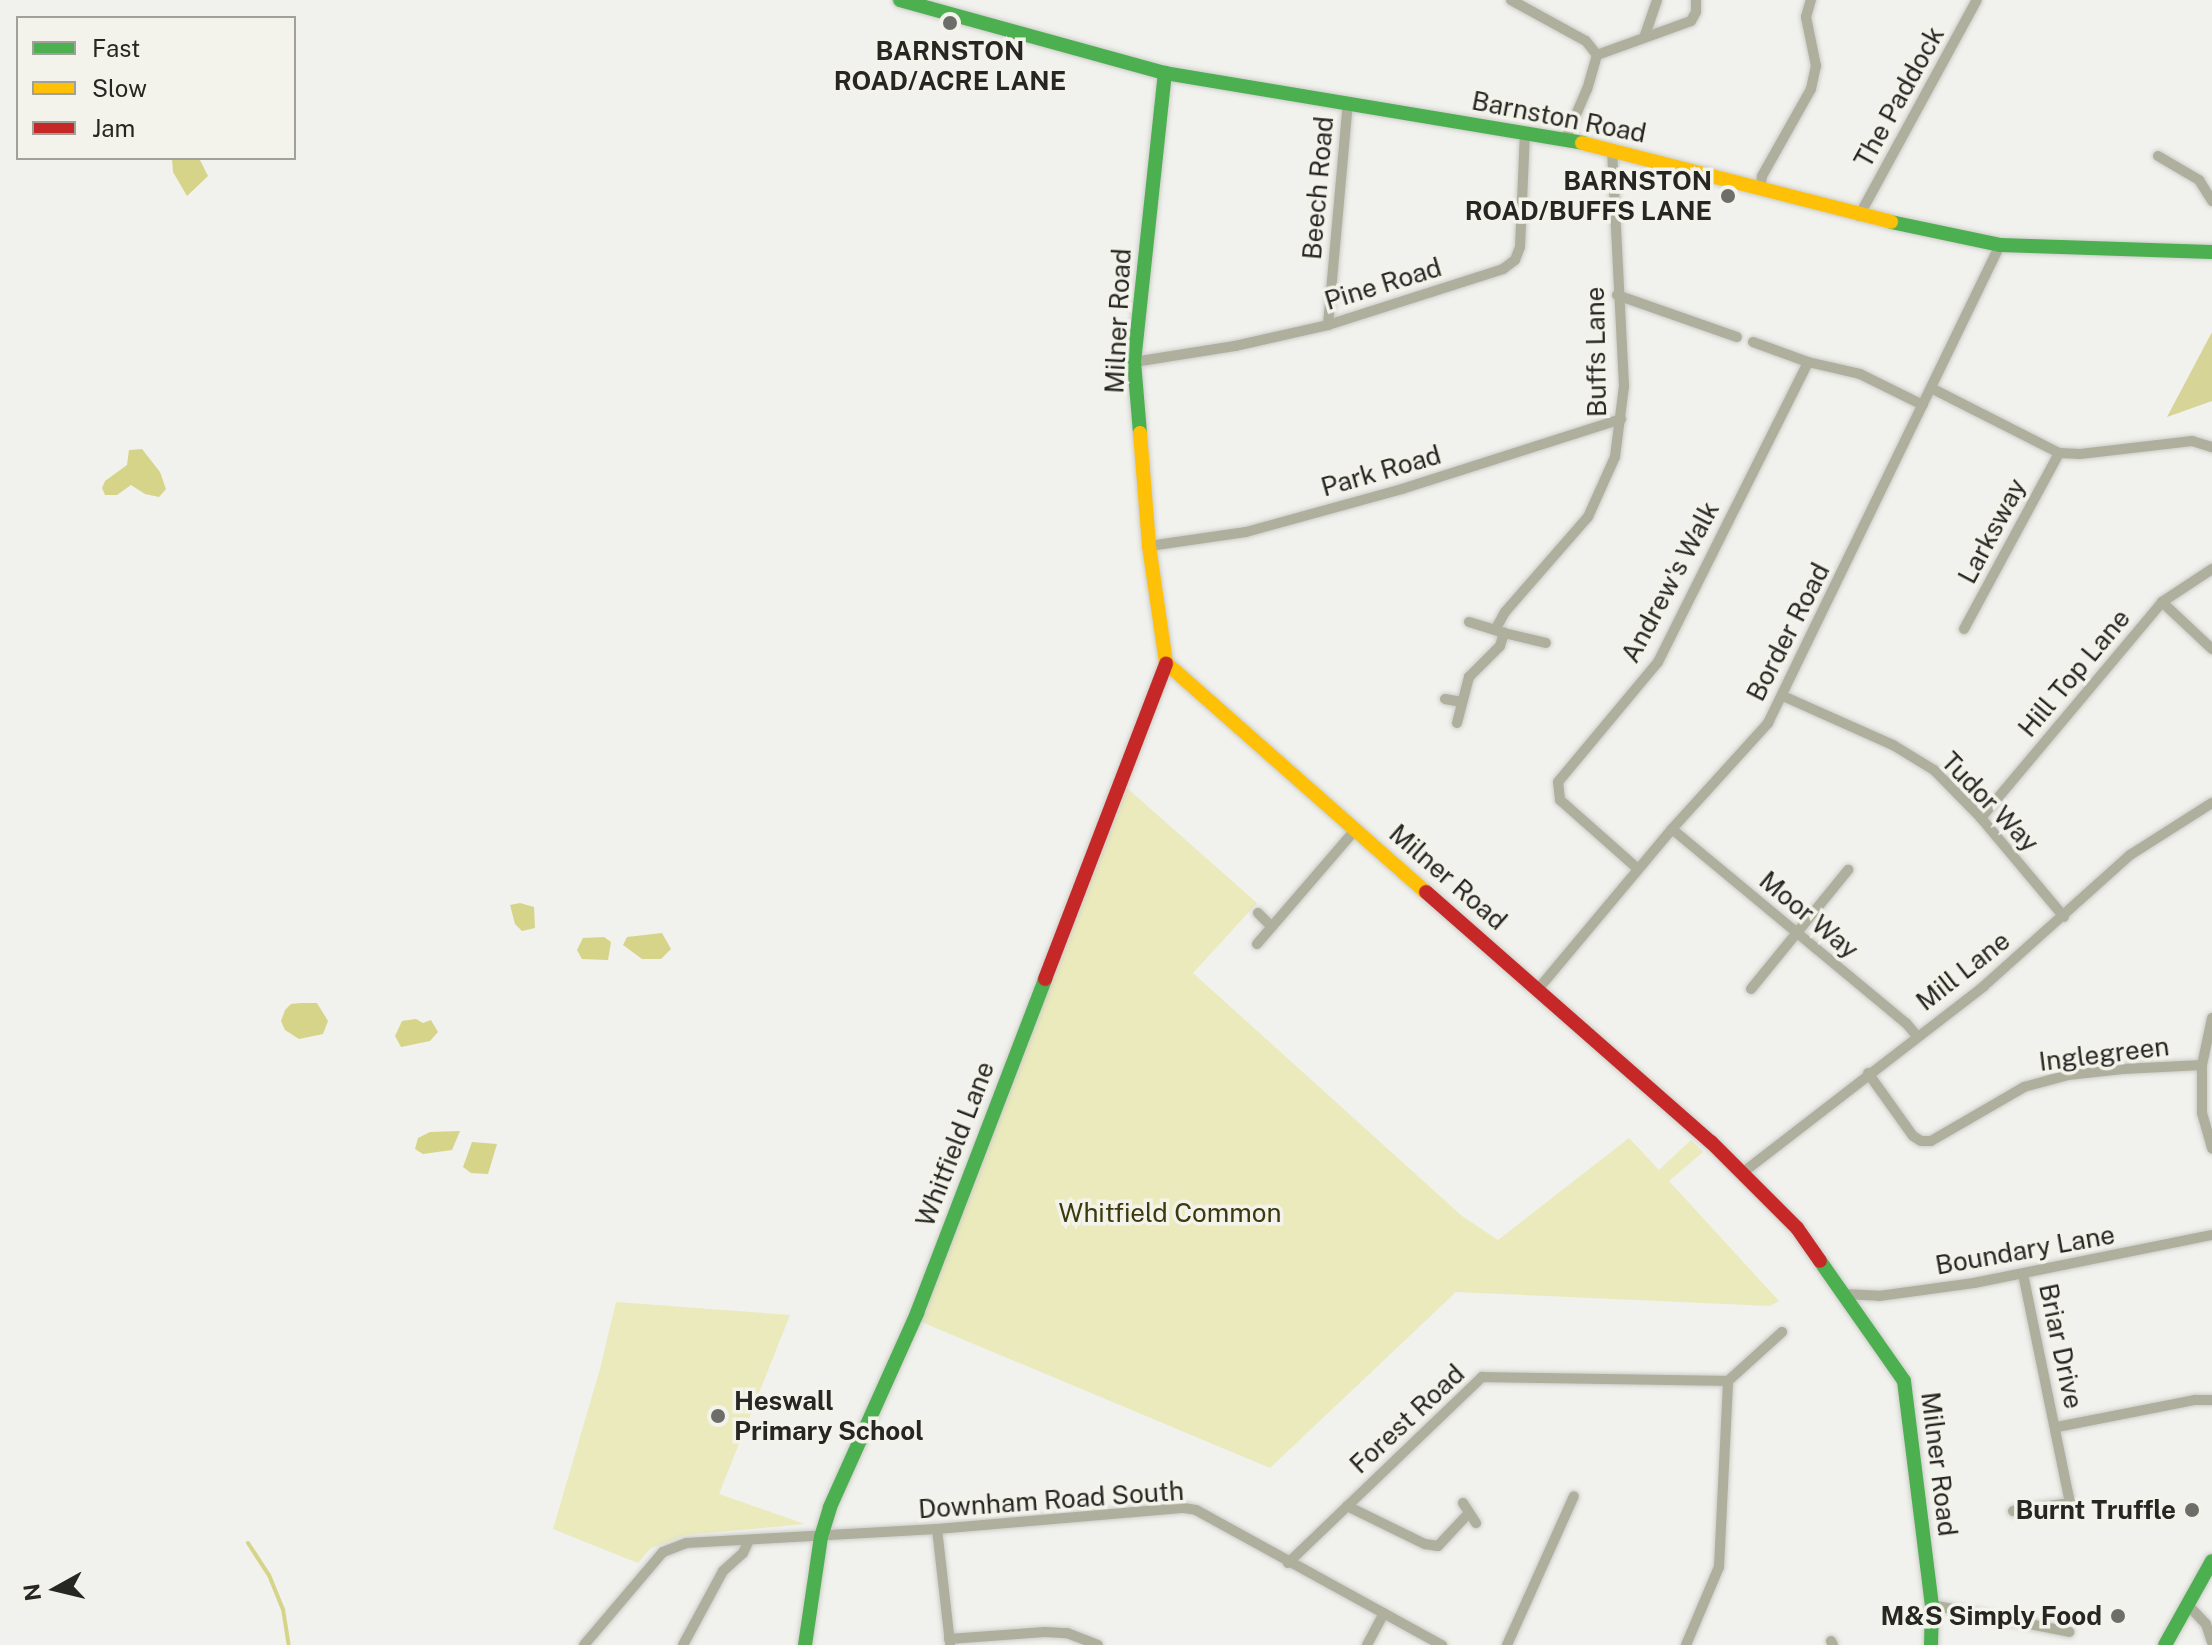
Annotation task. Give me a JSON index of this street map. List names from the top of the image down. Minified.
{"streets":{"street":["The Paddock","Barnston Road","Beech Road","Pine Road","Milner Road","Buffs Lane","Park Road","Larksway","Andrew's Walk","Border Road","Hill Top Lane","Tudor Way","Moor Way","Mill Lane","Inglegreen","Whitfield Lane","Boundary Lane","Briar Drive","Forest Road","Downham Road South"]},"crossings":[["The Paddock","Barnston Road"],["Barnston Road","Beech Road"],["Barnston Road","Pine Road"],["Barnston Road","Milner Road"],["Barnston Road","Buffs Lane"],["Barnston Road","Border Road"],["Beech Road","Pine Road"],["Pine Road","Milner Road"],["Milner Road","Park Road"],["Milner Road","Border Road"],["Milner Road","Mill Lane"],["Milner Road","Whitfield Lane"],["Milner Road","Boundary Lane"],["Buffs Lane","Park Road"],["Andrew's Walk","Border Road"],["Border Road","Tudor Way"],["Border Road","Moor Way"],["Hill Top Lane","Tudor Way"],["Tudor Way","Mill Lane"],["Moor Way","Mill Lane"],["Mill Lane","Inglegreen"],["Whitfield Lane","Downham Road South"],["Boundary Lane","Briar Drive"],["Forest Road","Downham Road South"]],"parks":["Whitfield Common"],"places":["BARNSTON ROAD/ACRE LANE","BARNSTON ROAD/BUFFS LANE","Heswall Primary School","Burnt Truffle","M&S Simply Food"],"legend":["Fast","Slow","Jam"],"north":"left"}
